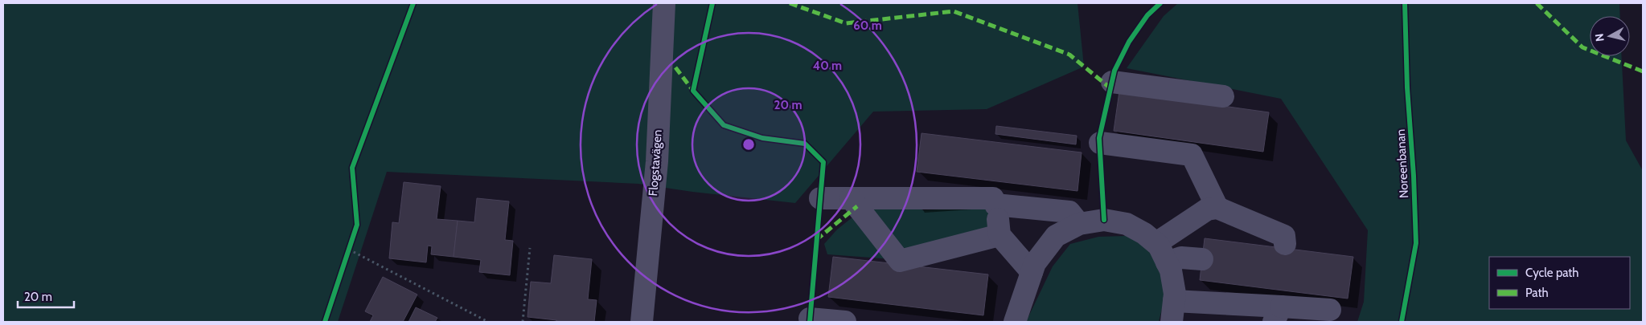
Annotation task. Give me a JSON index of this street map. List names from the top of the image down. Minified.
{"streets":{"street":["Flogstavägen"],"cycle path":["Noreenbanan"]},"legend":["Cycle path","Path"],"scale_bar":"20 m","north":"left","rings":["60 m","40 m","20 m"]}
